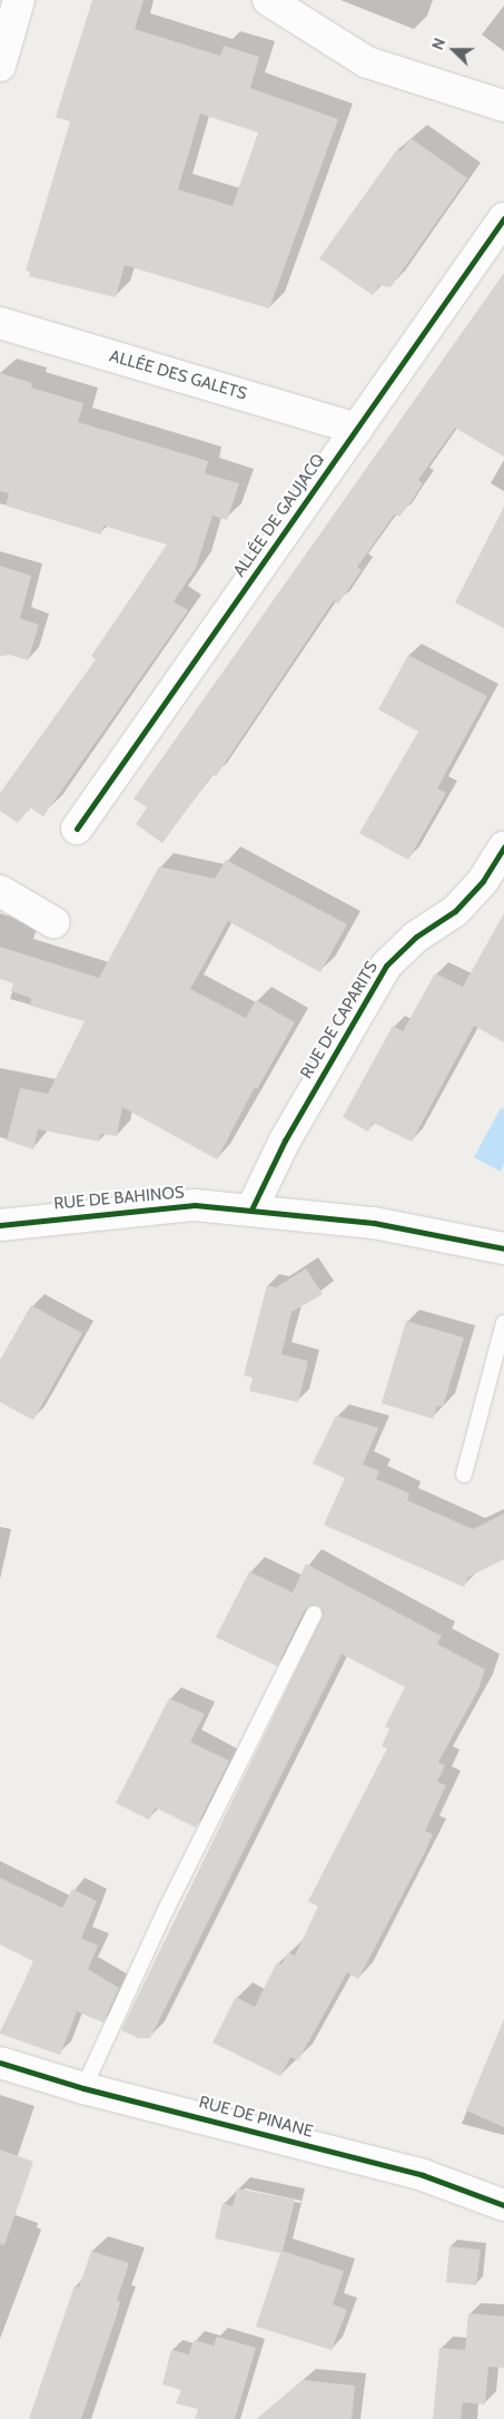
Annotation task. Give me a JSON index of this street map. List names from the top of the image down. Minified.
{"streets":{"street":["ALLÉE DES GALETS","ALLÉE DE GAUJACQ","RUE DE CAPARITS","RUE DE BAHINOS","RUE DE PINANE"]},"crossings":[["ALLÉE DES GALETS","ALLÉE DE GAUJACQ"],["RUE DE CAPARITS","RUE DE BAHINOS"]],"north":"left"}
